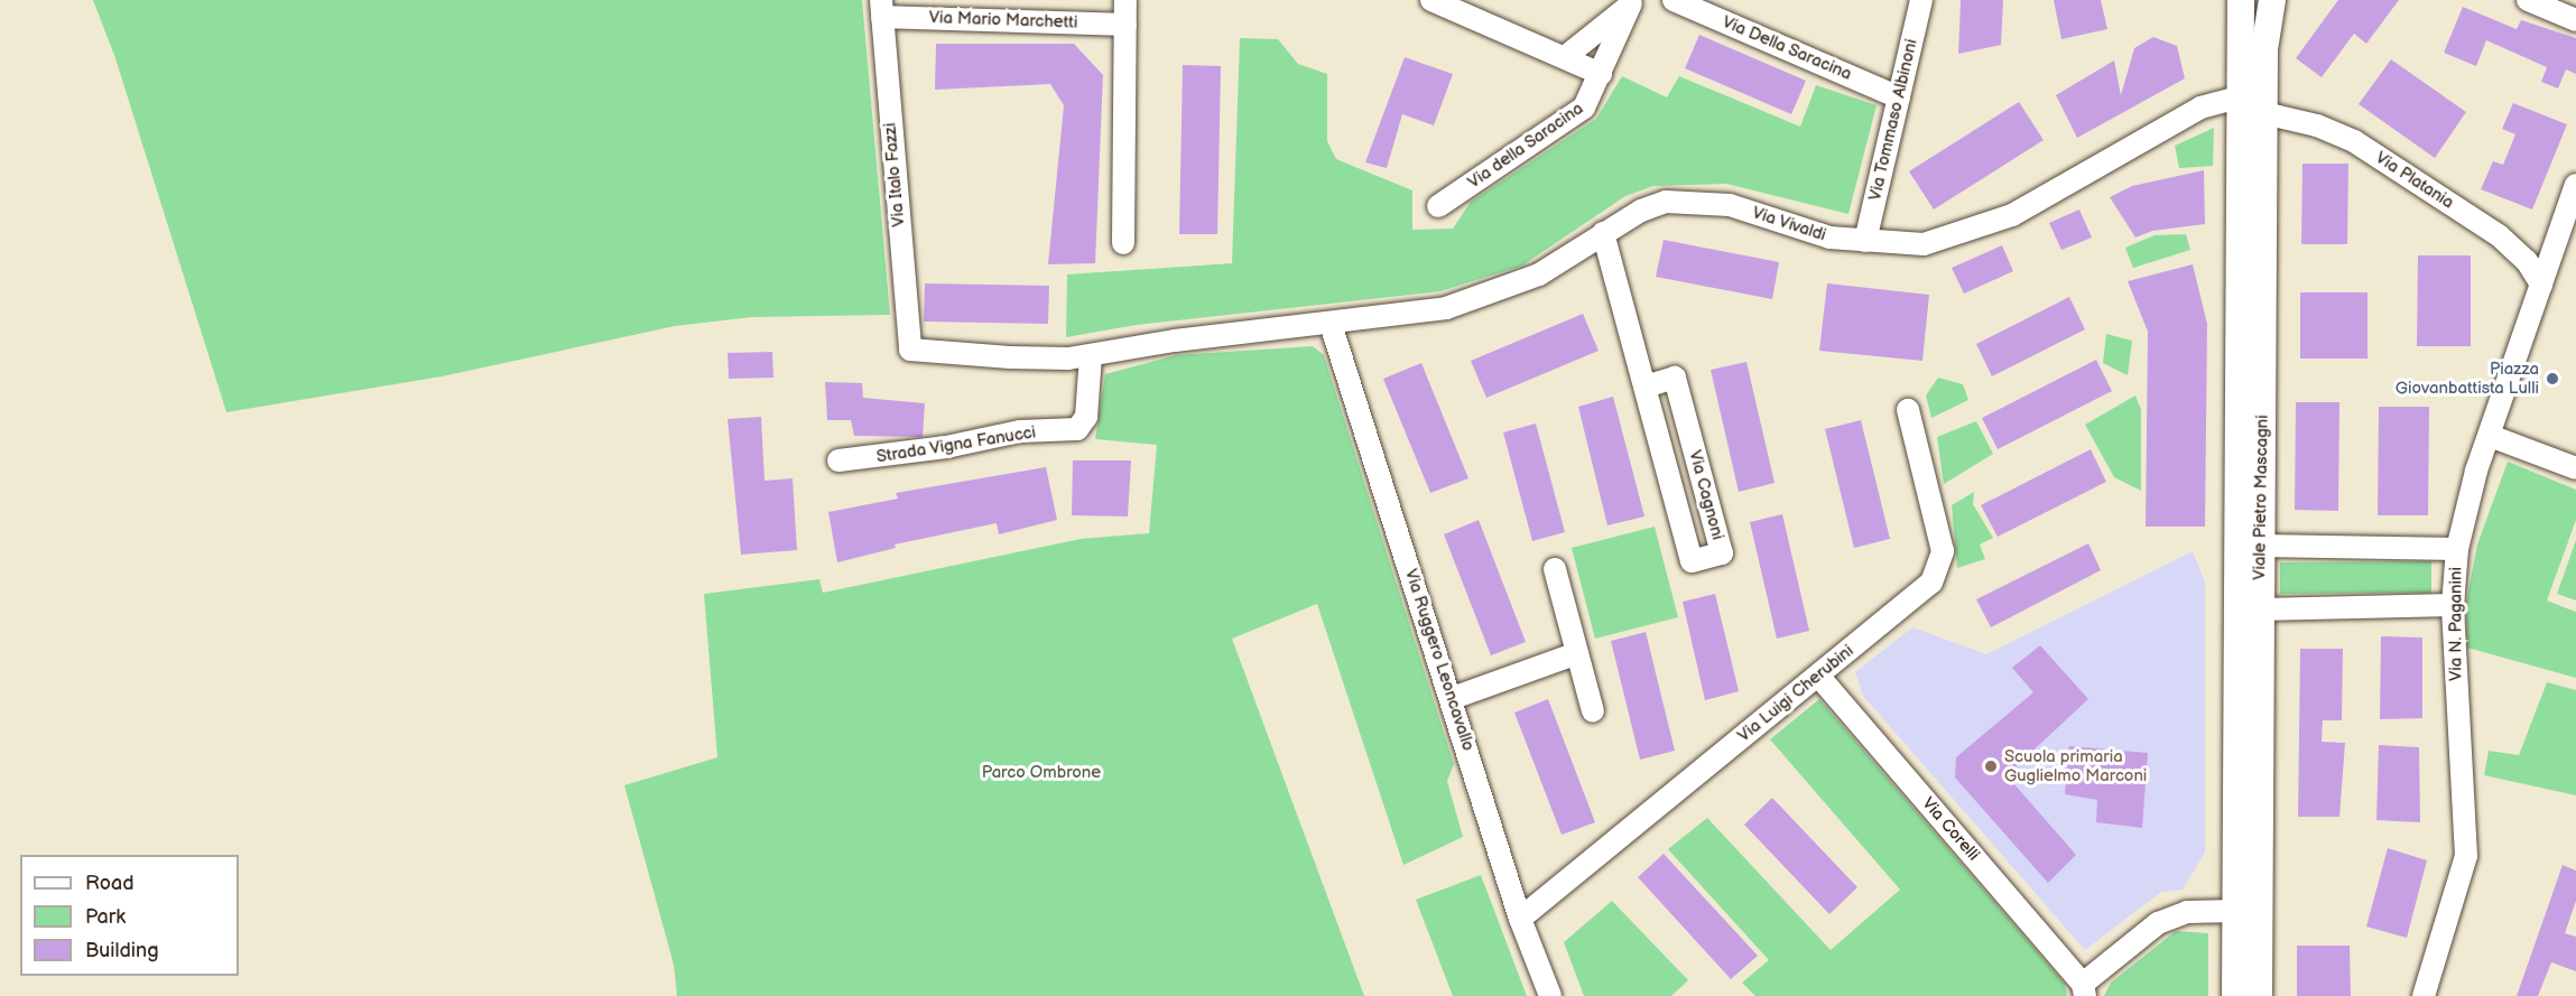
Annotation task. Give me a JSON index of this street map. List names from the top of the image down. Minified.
{"streets":{"main road":["Viale Pietro Mascagni"],"street":["Via Mario Marchetti","Via Della Saracina","Via Tommaso Albinoni","Via della Saracina","Via Italo Fazzi","Via Platania","Via Vivaldi","Strada Vigna Fanucci","Via Cagnoni","Via N. Paganini","Via Ruggero Leoncavallo","Via Luigi Cherubini","Via Corelli"]},"crossings":[["Via Mario Marchetti","Via Italo Fazzi"],["Via Della Saracina","Via Tommaso Albinoni"],["Via Tommaso Albinoni","Via Vivaldi"],["Via Italo Fazzi","Strada Vigna Fanucci"],["Via Platania","Viale Pietro Mascagni"],["Via Platania","Via N. Paganini"],["Via Vivaldi","Via Cagnoni"],["Via Vivaldi","Viale Pietro Mascagni"],["Via Vivaldi","Via Ruggero Leoncavallo"],["Via Ruggero Leoncavallo","Via Luigi Cherubini"],["Via Luigi Cherubini","Via Corelli"]],"parks":["Parco Ombrone"],"places":["Piazza Giovanbattista Lulli","Scuola primaria Guglielmo Marconi"],"legend":["Road","Park","Building"]}
